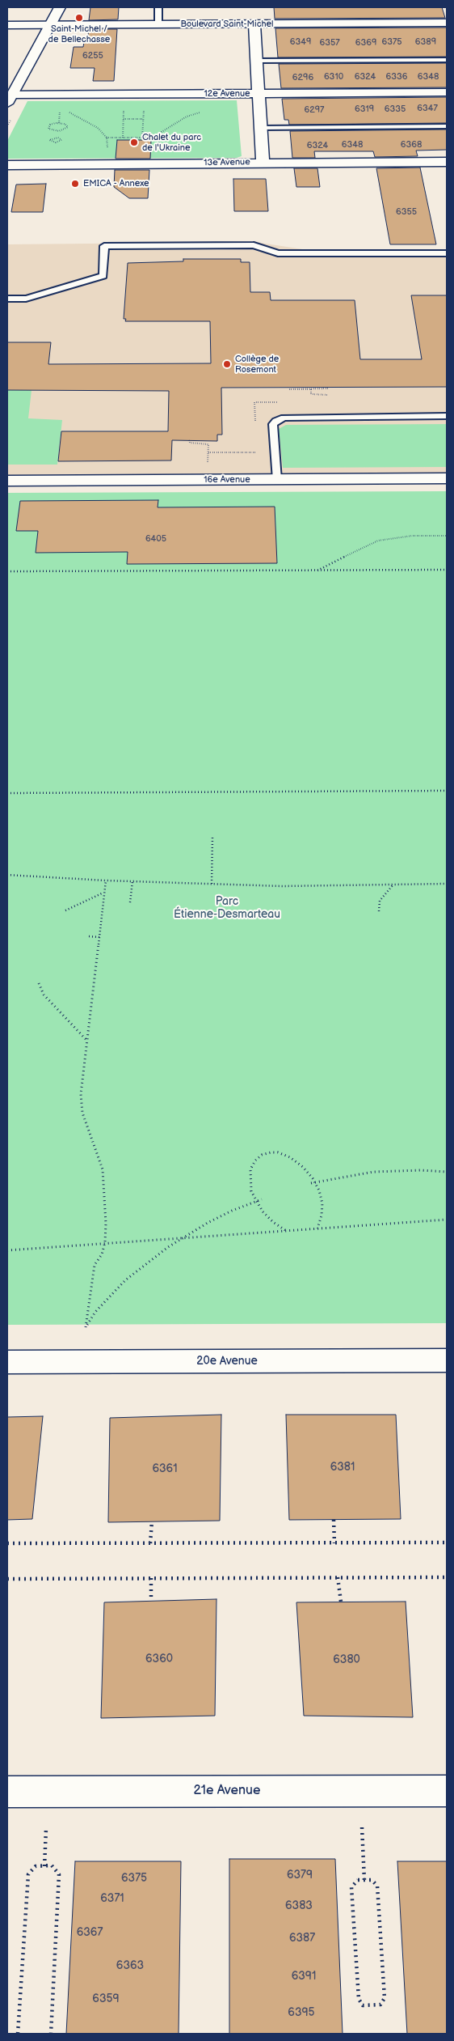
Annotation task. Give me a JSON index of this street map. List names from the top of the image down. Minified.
{"streets":{"street":["Boulevard Saint-Michel","12e Avenue","13e Avenue","16e Avenue","20e Avenue","21e Avenue"]},"parks":["Parc Étienne-Desmarteau"],"places":["Saint-Michel / de Bellechasse","Chalet du parc de l'Ukraine","EMICA - Annexe","Collège de Rosemont"],"house_numbers":["6349","6375","6389","6357","6369","6255","6310","6324","6336","6348","6296","6347","6319","6335","6297","6348","6368","6324","6355","6405","6381","6361","6360","6380","6379","6375","6371","6383","6367","6387","6363","6391","6359","6395"]}
